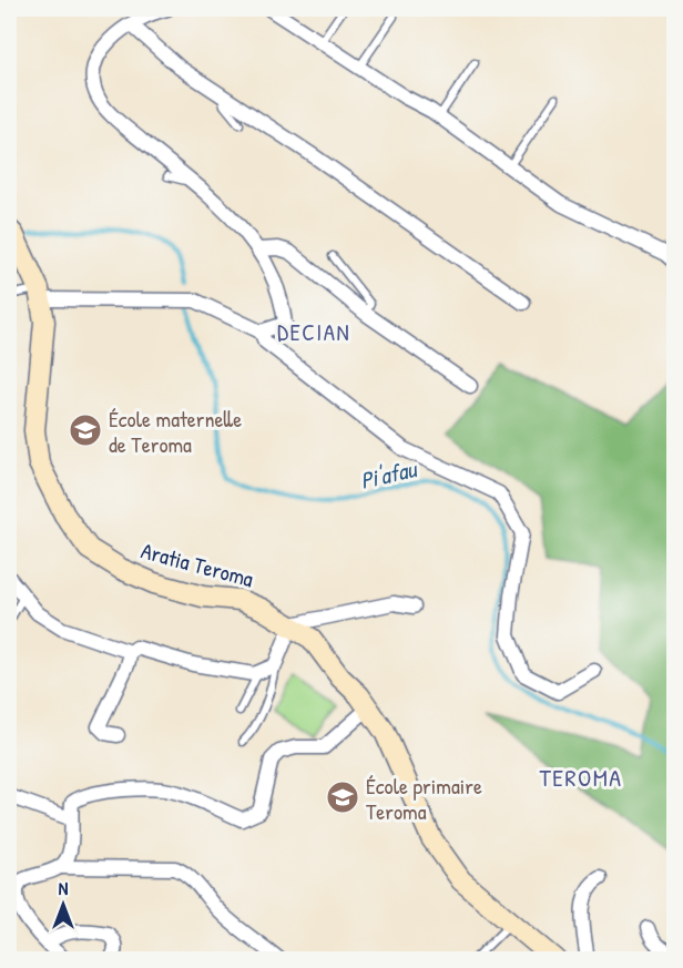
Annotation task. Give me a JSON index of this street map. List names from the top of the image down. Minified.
{"streets":{"main road":["Aratia Teroma"]},"districts":["DECIAN","TEROMA"],"water":["Pi'afau"],"places":{"school or university":["École maternelle de Teroma","École primaire Teroma"]},"north":"top"}
